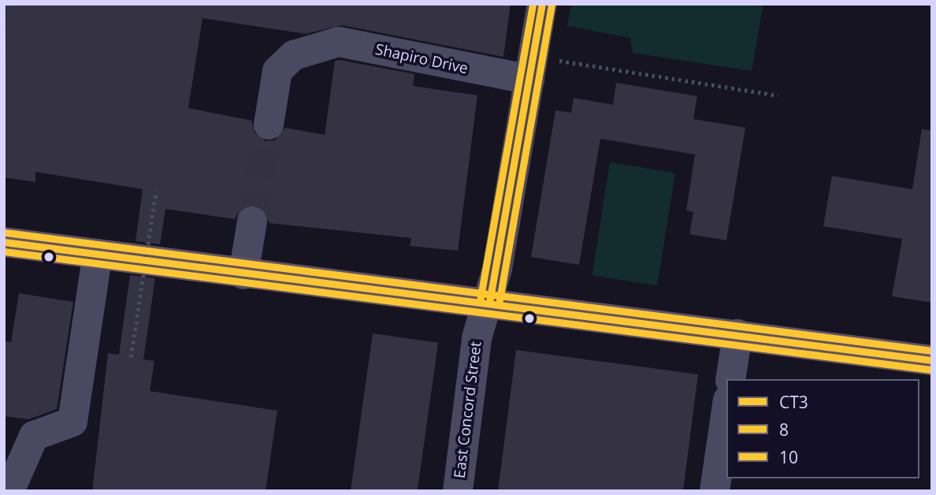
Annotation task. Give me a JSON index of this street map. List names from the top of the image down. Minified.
{"streets":{"street":["Shapiro Drive","East Concord Street"]},"crossings":[["Shapiro Drive","East Concord Street"]],"lines":["transit line CT3","transit line 10","transit line 8"],"legend":["CT3","8","10"]}
